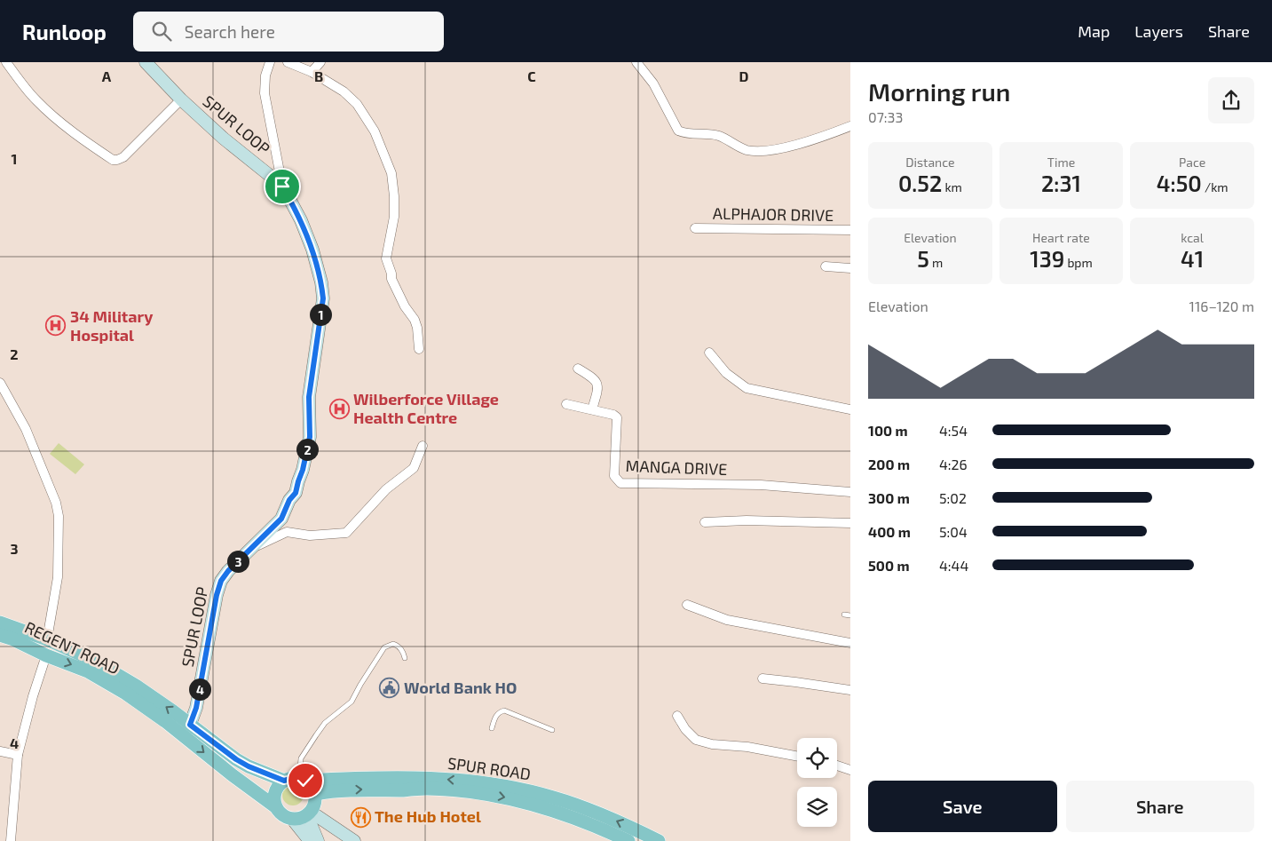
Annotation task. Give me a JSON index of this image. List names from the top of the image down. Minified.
{"streets":{"main road":["REGENT ROAD","SPUR ROAD"],"street":["SPUR LOOP","ALPHAJOR DRIVE","MANGA DRIVE"]},"crossings":[["SPUR LOOP","REGENT ROAD"],["REGENT ROAD","SPUR ROAD"]],"places":{"hospital":["34 Military Hospital","Wilberforce Village Health Centre"],"public building":["World Bank HO"],"restaurant":["The Hub Hotel"]},"page":{"header":"Runloop","search":"Search here","nav":["Map","Layers","Share"],"heading":["Morning run","07:33"],"stats":[["Distance","0.52 km"],["Time","2:31"],["Pace","4:50 /km"],["Elevation","5 m"],["Heart rate","139 bpm"],["kcal","41"]],"chart":["Elevation","116–120 m"],"pins":["1","2","3","4"],"list":[{"name":"100 m","note":"4:54"},{"name":"200 m","note":"4:26"},{"name":"300 m","note":"5:02"},{"name":"400 m","note":"5:04"},{"name":"500 m","note":"4:44"}],"buttons":["Save","Share"]},"grid":{"columns":["A","B","C","D"],"rows":["1","2","3","4"]}}
